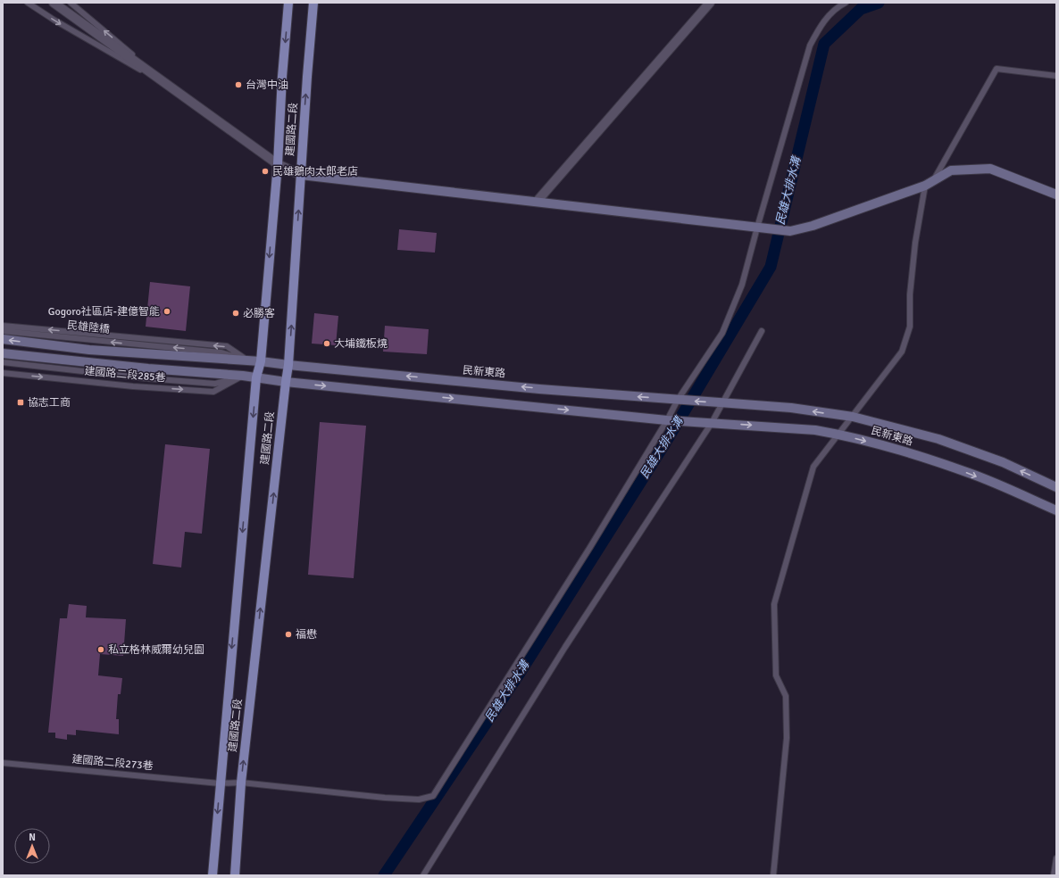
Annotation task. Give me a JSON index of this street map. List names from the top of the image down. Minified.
{"streets":{"main road":["建國路二段","民雄陸橋","民新東路"],"lane":["建國路二段285巷","建國路二段273巷"]},"crossings":[["建國路二段","民新東路"],["建國路二段","建國路二段273巷"],["民雄陸橋","民新東路"],["民新東路","建國路二段273巷"]],"water":["民雄大排水溝"],"places":{"other":["台灣中油","民雄鵝肉太郎老店","Gogoro社區店-建億智能","必勝客","大埔鐵板燒","福懋","私立格林威爾幼兒園"],"transit":["協志工商"]},"north":"top"}
